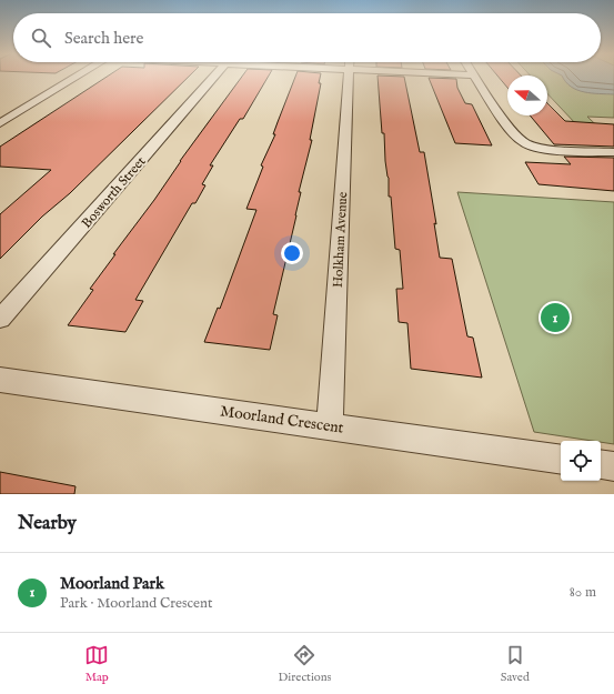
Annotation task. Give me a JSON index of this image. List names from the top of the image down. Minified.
{"streets":{"street":["Bosworth Street","Holkham Avenue","Moorland Crescent"]},"crossings":[["Holkham Avenue","Moorland Crescent"]],"north":"left","page":{"search":"Search here","pins":"1","heading":"Nearby","list":[{"mark":"1","name":"Moorland Park","note":"Park · Moorland Crescent","value":"80 m"}],"nav":["Map","Directions","Saved"]}}
